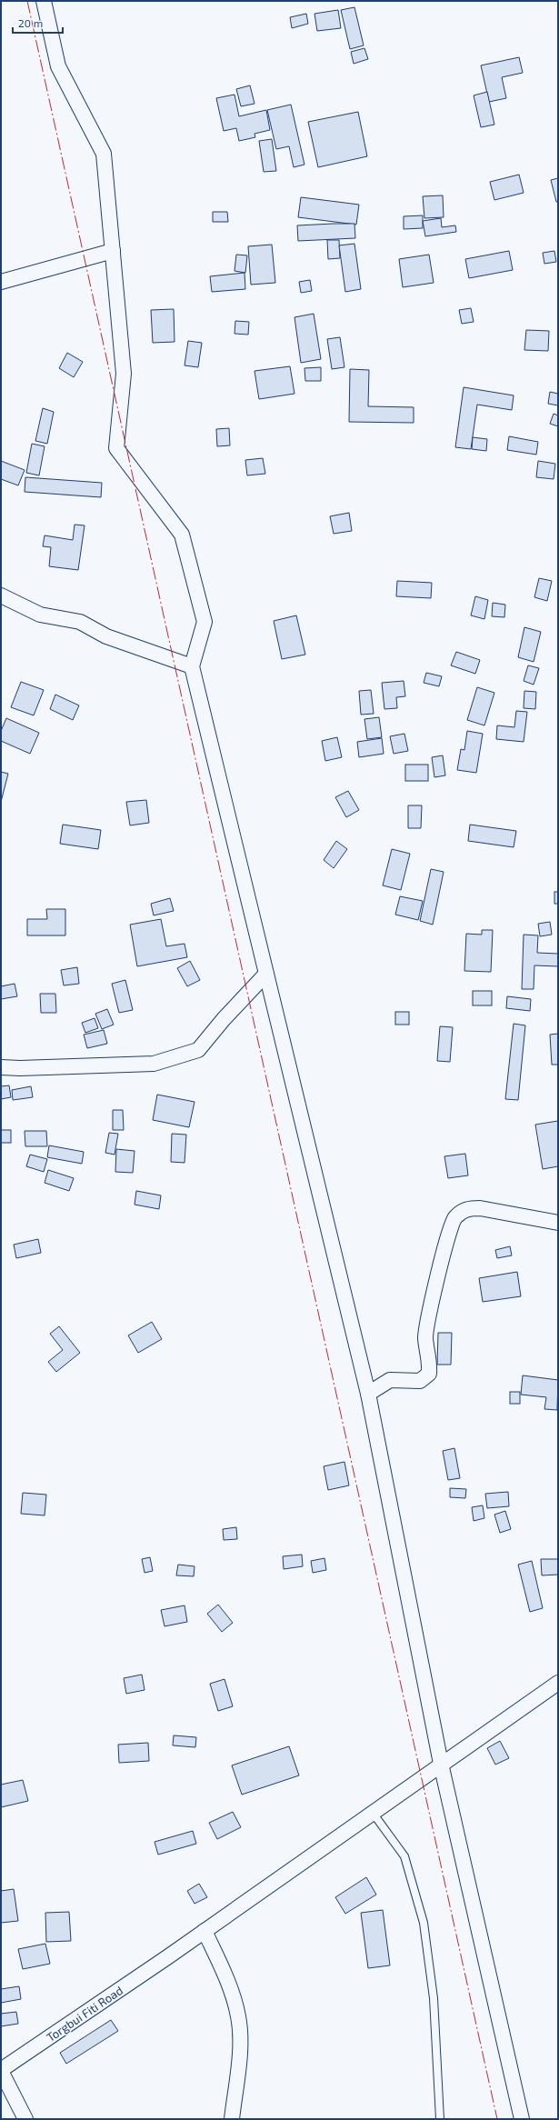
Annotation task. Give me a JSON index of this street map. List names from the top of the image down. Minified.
{"streets":{"street":["Torgbui Fiti Road"]},"scale_bar":"20 m"}
